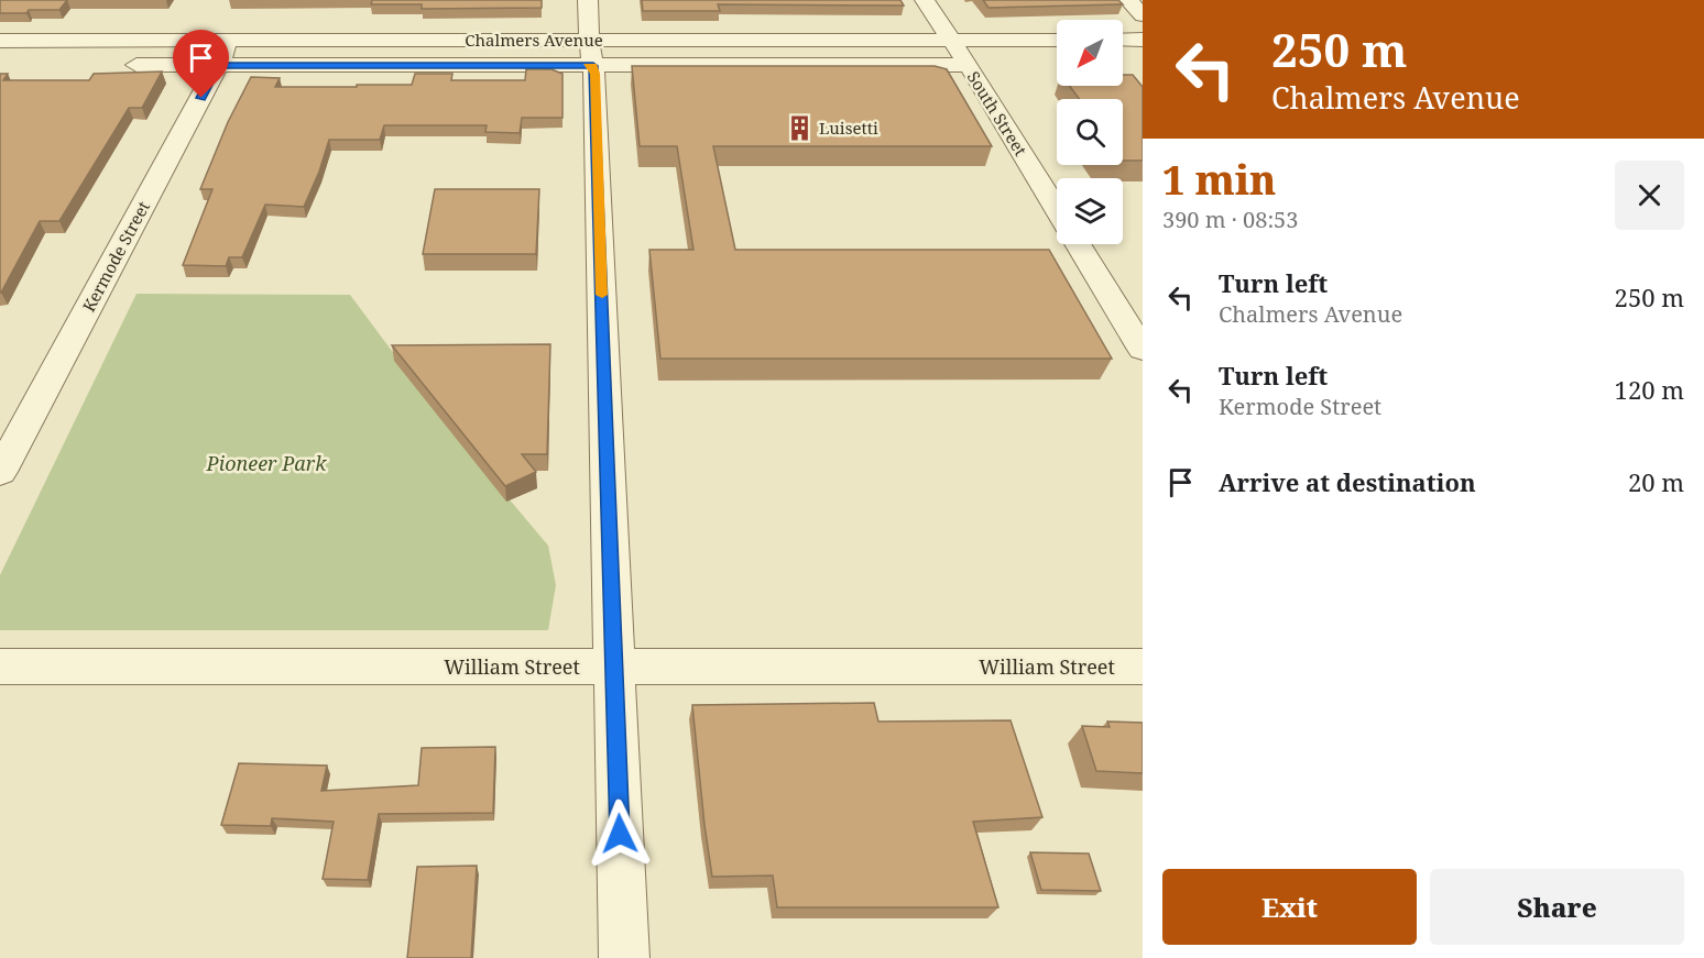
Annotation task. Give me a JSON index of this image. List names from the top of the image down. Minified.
{"streets":{"street":["Chalmers Avenue","South Street","Kermode Street","William Street"]},"crossings":[["Chalmers Avenue","South Street"],["Chalmers Avenue","Kermode Street"]],"parks":["Pioneer Park"],"places":{"building":["Luisetti"]},"north":"bottom left","page":{"turn":["250 m","Chalmers Avenue"],"heading":["1 min","390 m · 08:53"],"list":[{"name":"Turn left","note":"Chalmers Avenue","value":"250 m"},{"name":"Turn left","note":"Kermode Street","value":"120 m"},{"name":"Arrive at destination","value":"20 m"}],"buttons":["Exit","Share"]}}
